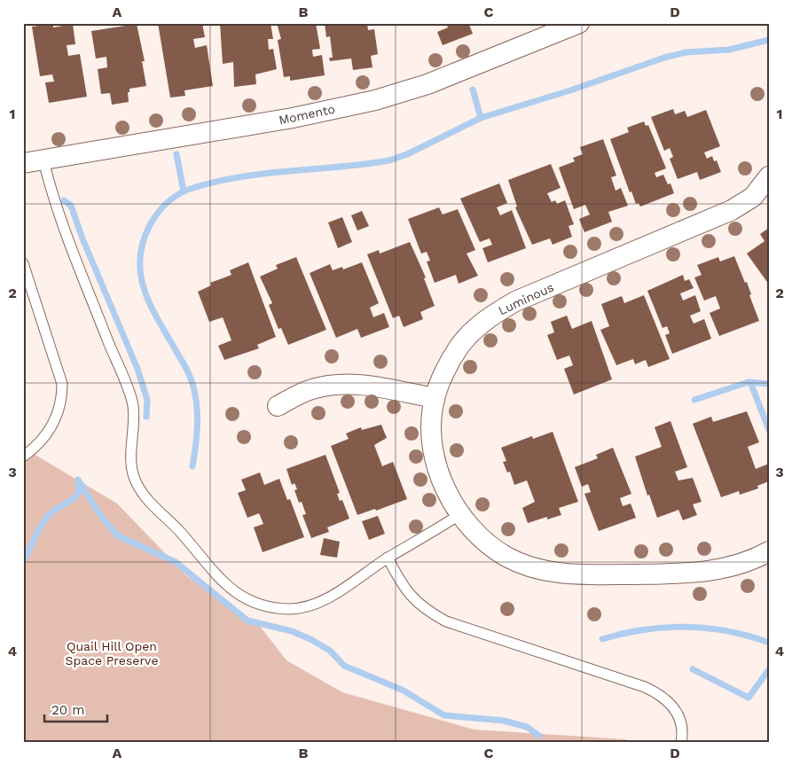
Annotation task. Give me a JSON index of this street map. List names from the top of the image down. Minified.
{"streets":{"street":["Momento","Luminous"]},"parks":["Quail Hill Open Space Preserve"],"scale_bar":"20 m","grid":{"columns":["A","B","C","D"],"rows":["1","2","3","4"]}}
